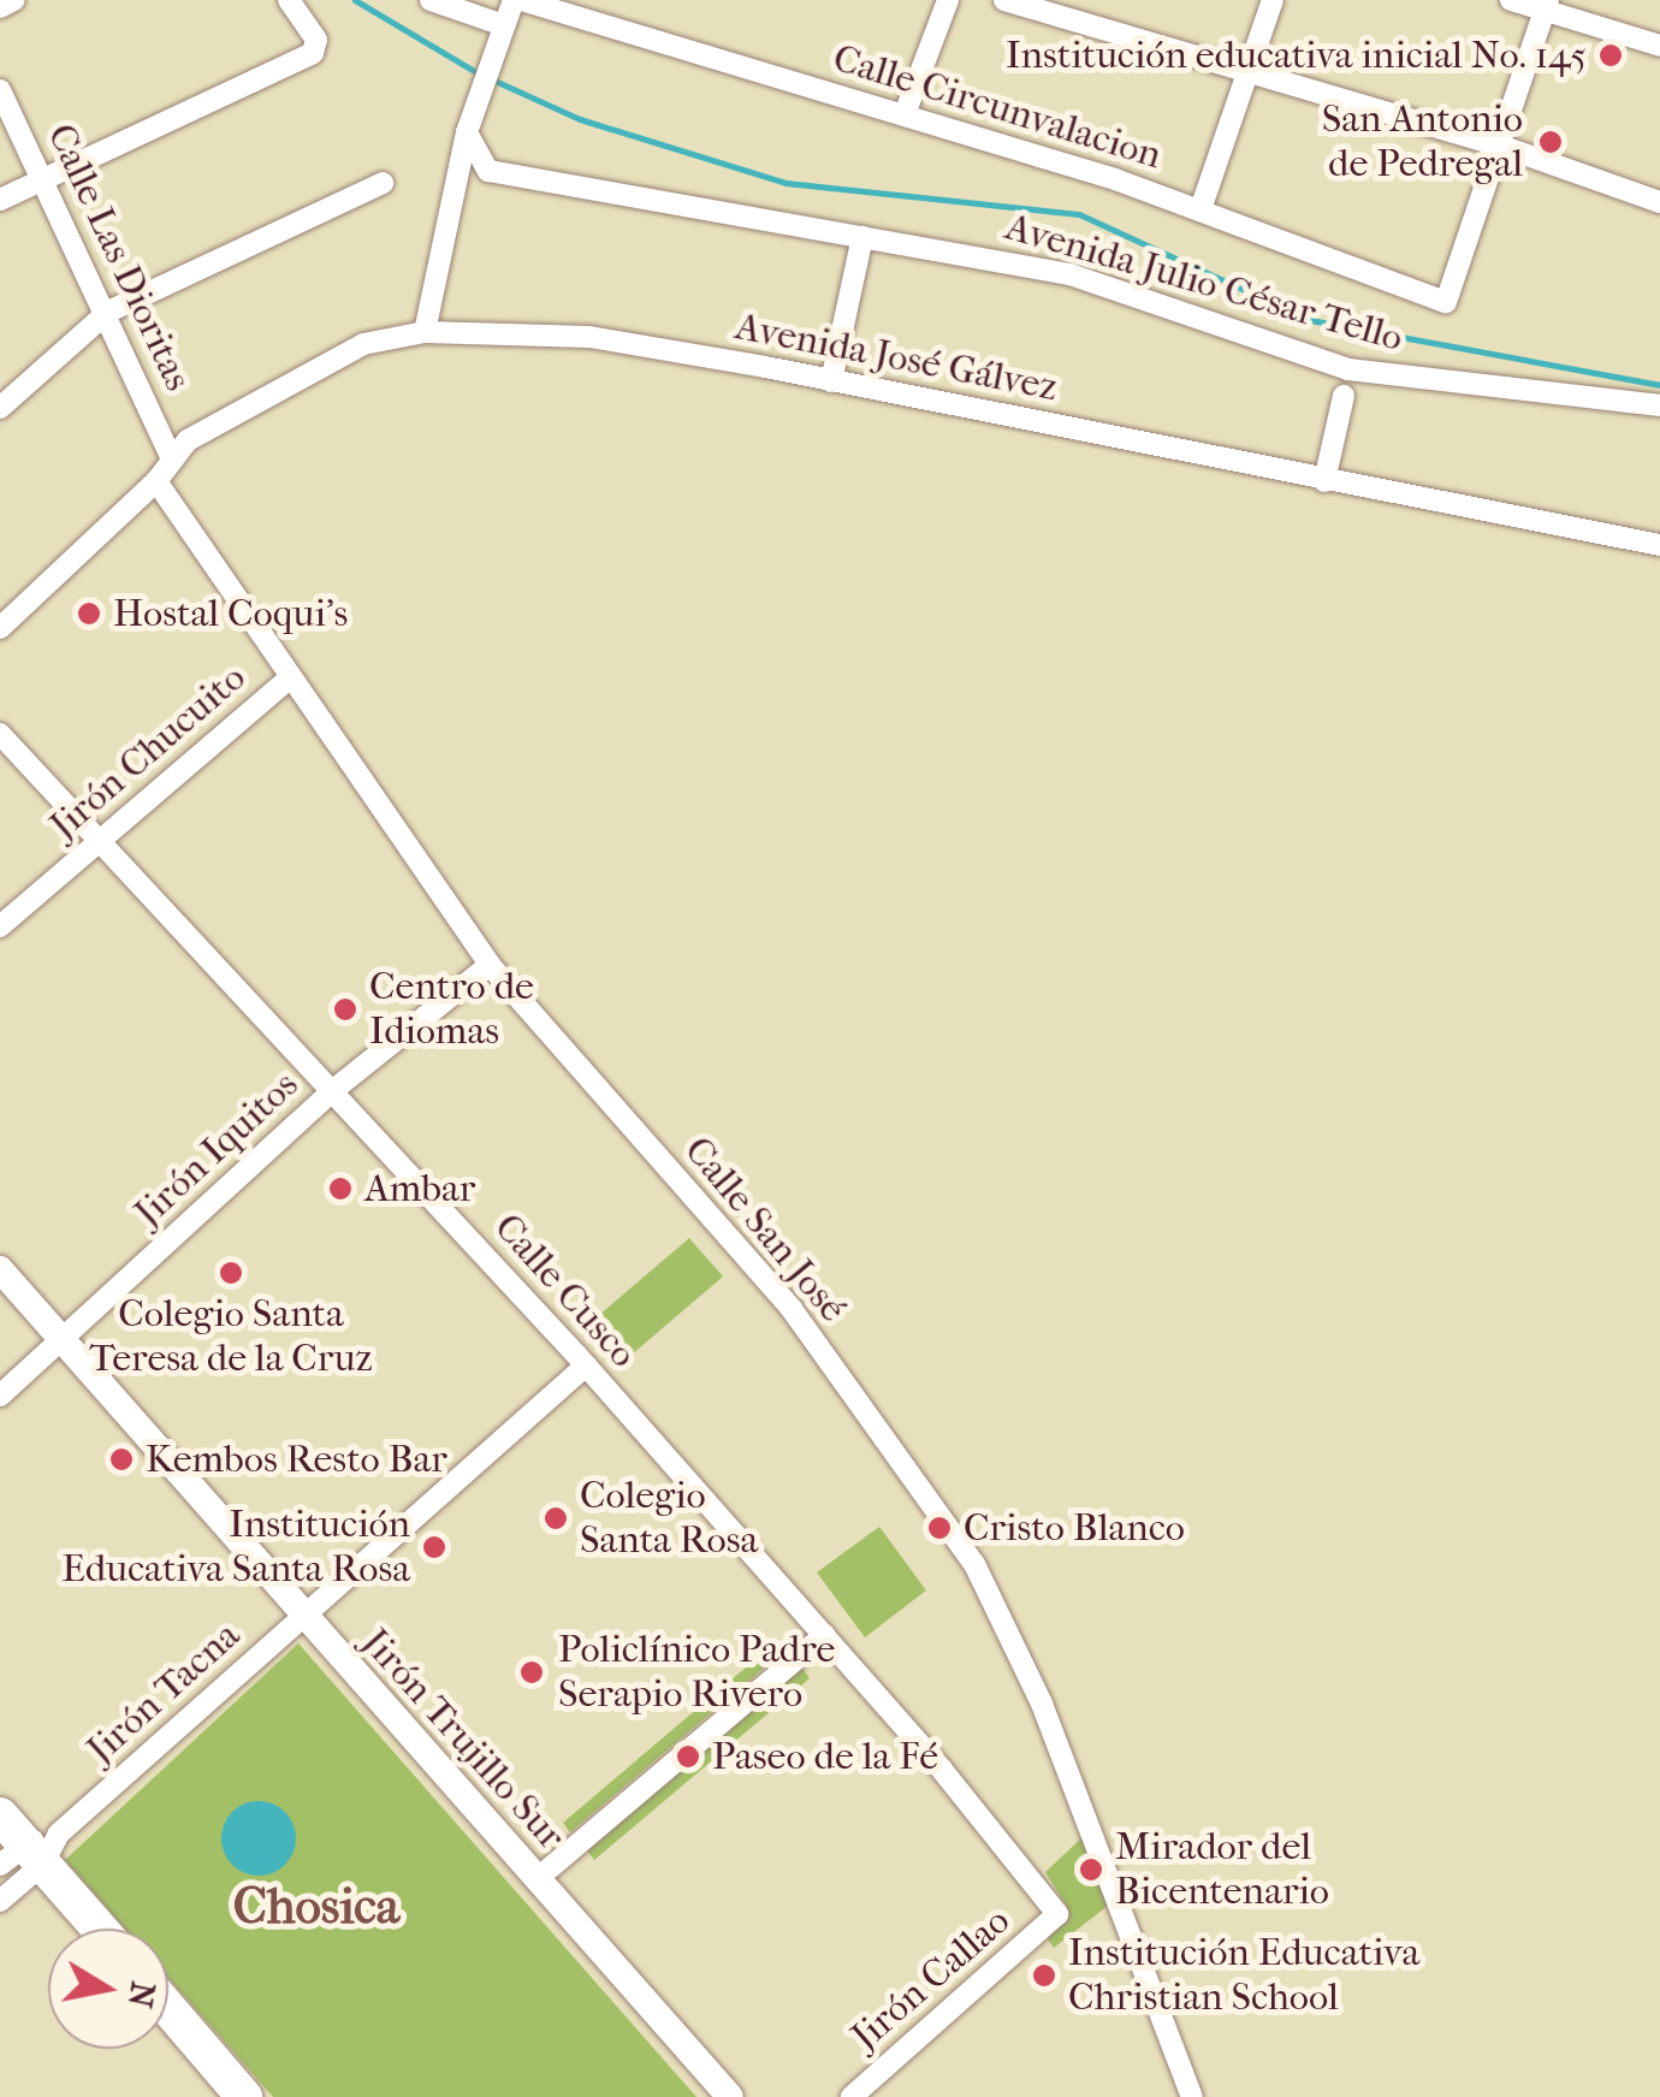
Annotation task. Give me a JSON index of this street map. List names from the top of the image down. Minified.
{"streets":{"street":["Calle Circunvalacion","Calle Las Dioritas","Avenida Julio César Tello","Avenida José Gálvez","Jirón Chucuito","Jirón Iquitos","Calle San José","Calle Cusco","Jirón Tacna","Jirón Trujillo Sur","Jirón Callao"]},"crossings":[["Calle Las Dioritas","Avenida José Gálvez"],["Jirón Chucuito","Calle San José"],["Jirón Chucuito","Calle Cusco"],["Jirón Iquitos","Calle San José"],["Jirón Iquitos","Calle Cusco"],["Jirón Iquitos","Jirón Trujillo Sur"],["Calle Cusco","Jirón Tacna"],["Calle Cusco","Jirón Callao"],["Jirón Tacna","Jirón Trujillo Sur"]],"districts":["Chosica"],"places":["Institución educativa inicial No. 145","San Antonio de Pedregal","Hostal Coqui's","Centro de Idiomas","Ambar","Colegio Santa Teresa de la Cruz","Kembos Resto Bar","Colegio Santa Rosa","Cristo Blanco","Institución Educativa Santa Rosa","Policlínico Padre Serapio Rivero","Paseo de la Fé","Mirador del Bicentenario","Institución Educativa Christian School"],"north":"right"}
